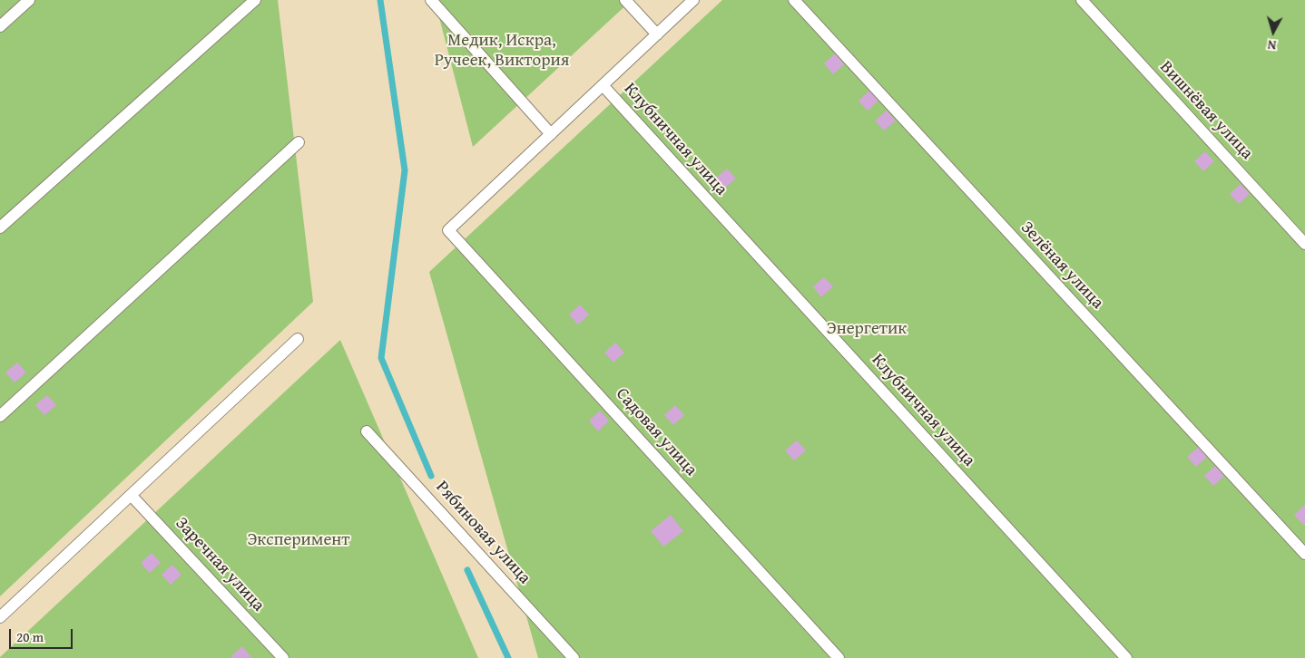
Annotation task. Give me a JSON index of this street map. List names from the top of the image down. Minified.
{"streets":{"lane":["Вишнёвая улица","Клубничная улица","Зелёная улица","Садовая улица","Рябиновая улица","Заречная улица"]},"parks":["Медик, Искра, Ручеек, Виктория","Энергетик","Эксперимент"],"scale_bar":"20 m","north":"bottom"}
